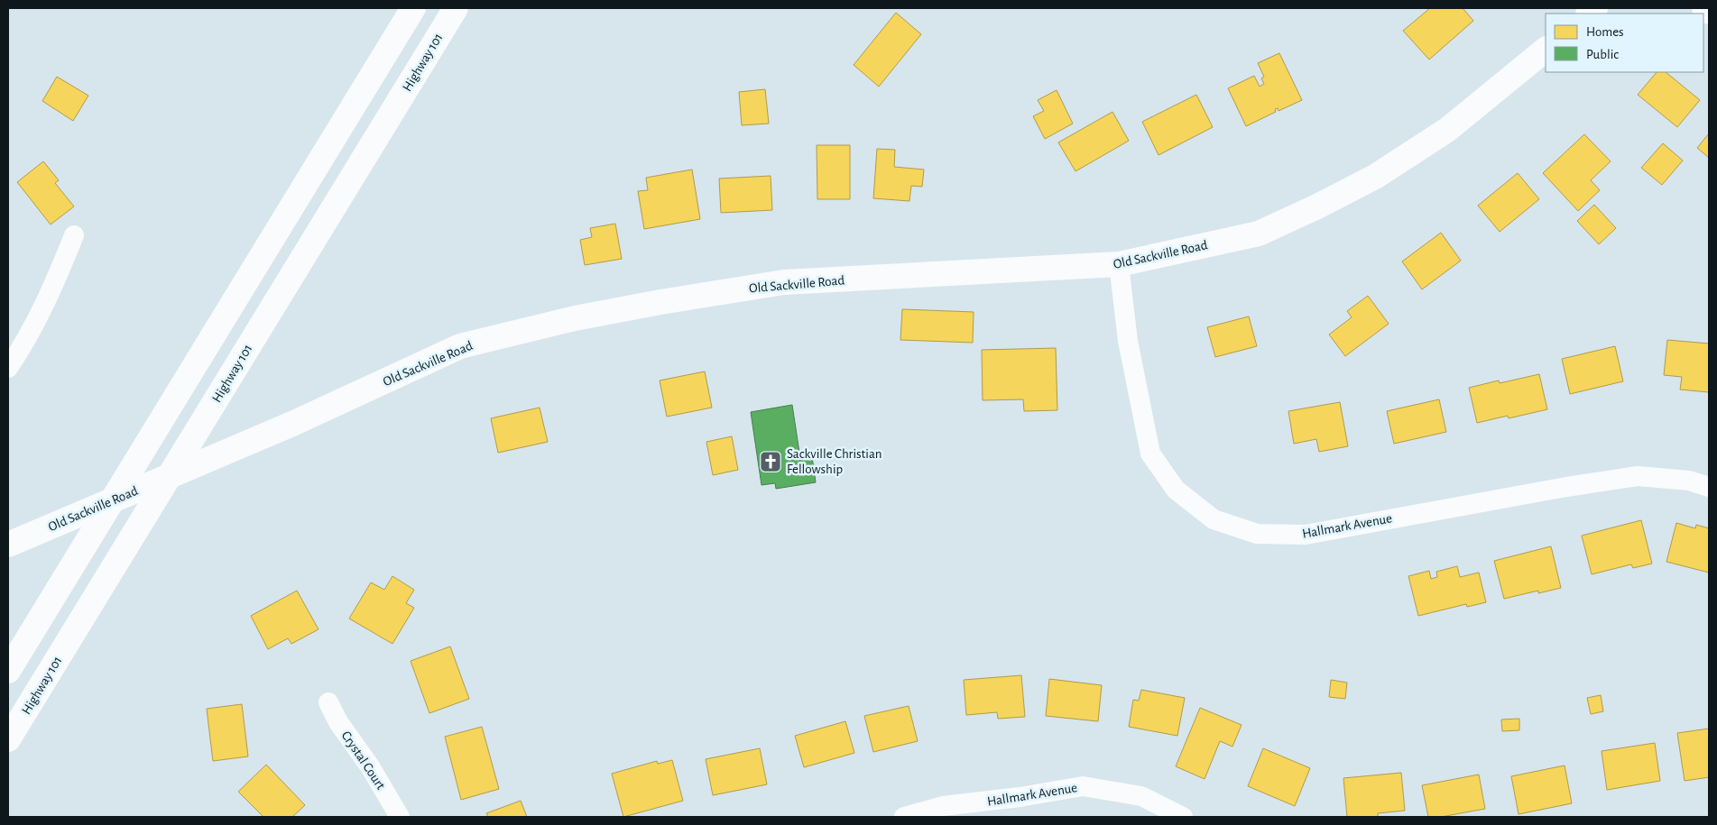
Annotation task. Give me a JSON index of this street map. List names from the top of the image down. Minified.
{"streets":{"main road":["Highway 101","Old Sackville Road"],"street":["Hallmark Avenue","Crystal Court"]},"crossings":[["Old Sackville Road","Hallmark Avenue"]],"places":{"church":["Sackville Christian Fellowship"]},"legend":["Homes","Public"]}
